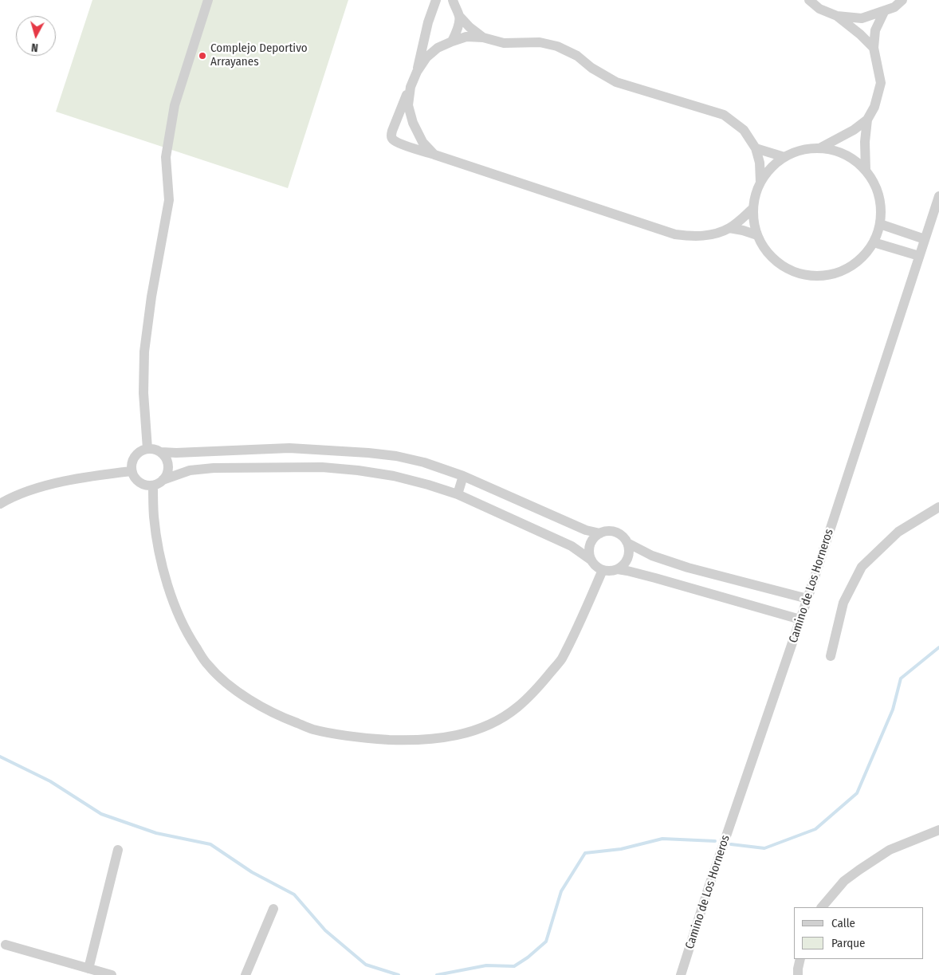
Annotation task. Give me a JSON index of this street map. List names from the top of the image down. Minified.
{"streets":{"street":["Camino de Los Horneros"]},"places":["Complejo Deportivo Arrayanes"],"legend":["Calle","Parque"],"north":"bottom"}
